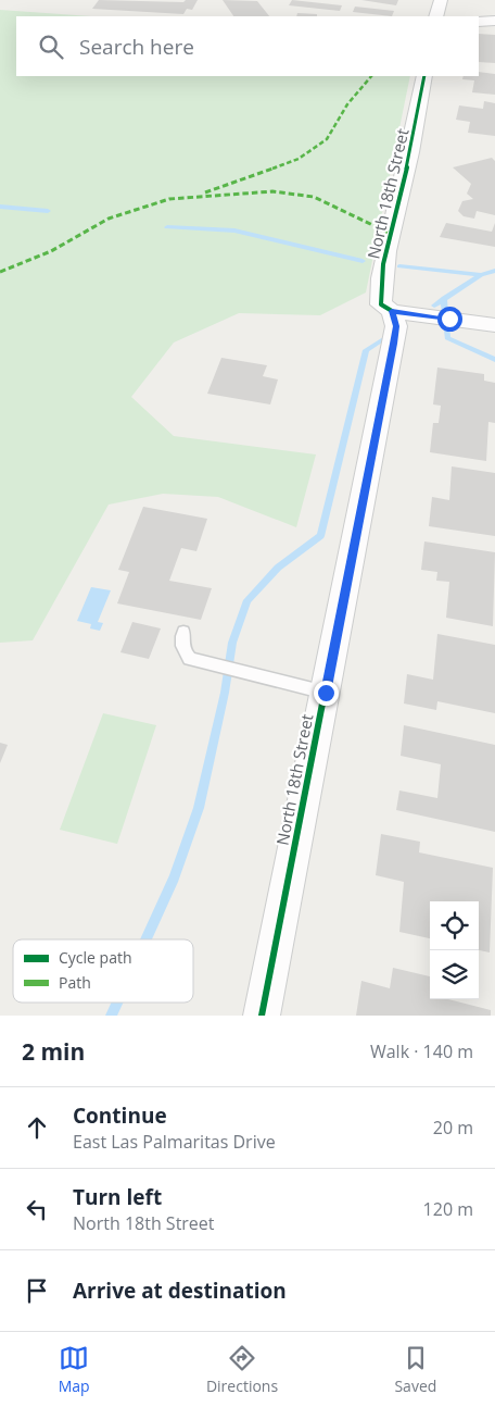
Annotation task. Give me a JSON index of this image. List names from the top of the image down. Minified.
{"streets":{"street":["North 18th Street"]},"legend":["Cycle path","Path"],"page":{"search":"Search here","heading":["2 min","Walk · 140 m"],"list":[["Continue","East Las Palmaritas Drive","20 m"],["Turn left","North 18th Street","120 m"],"Arrive at destination"],"nav":["Map","Directions","Saved"]}}
